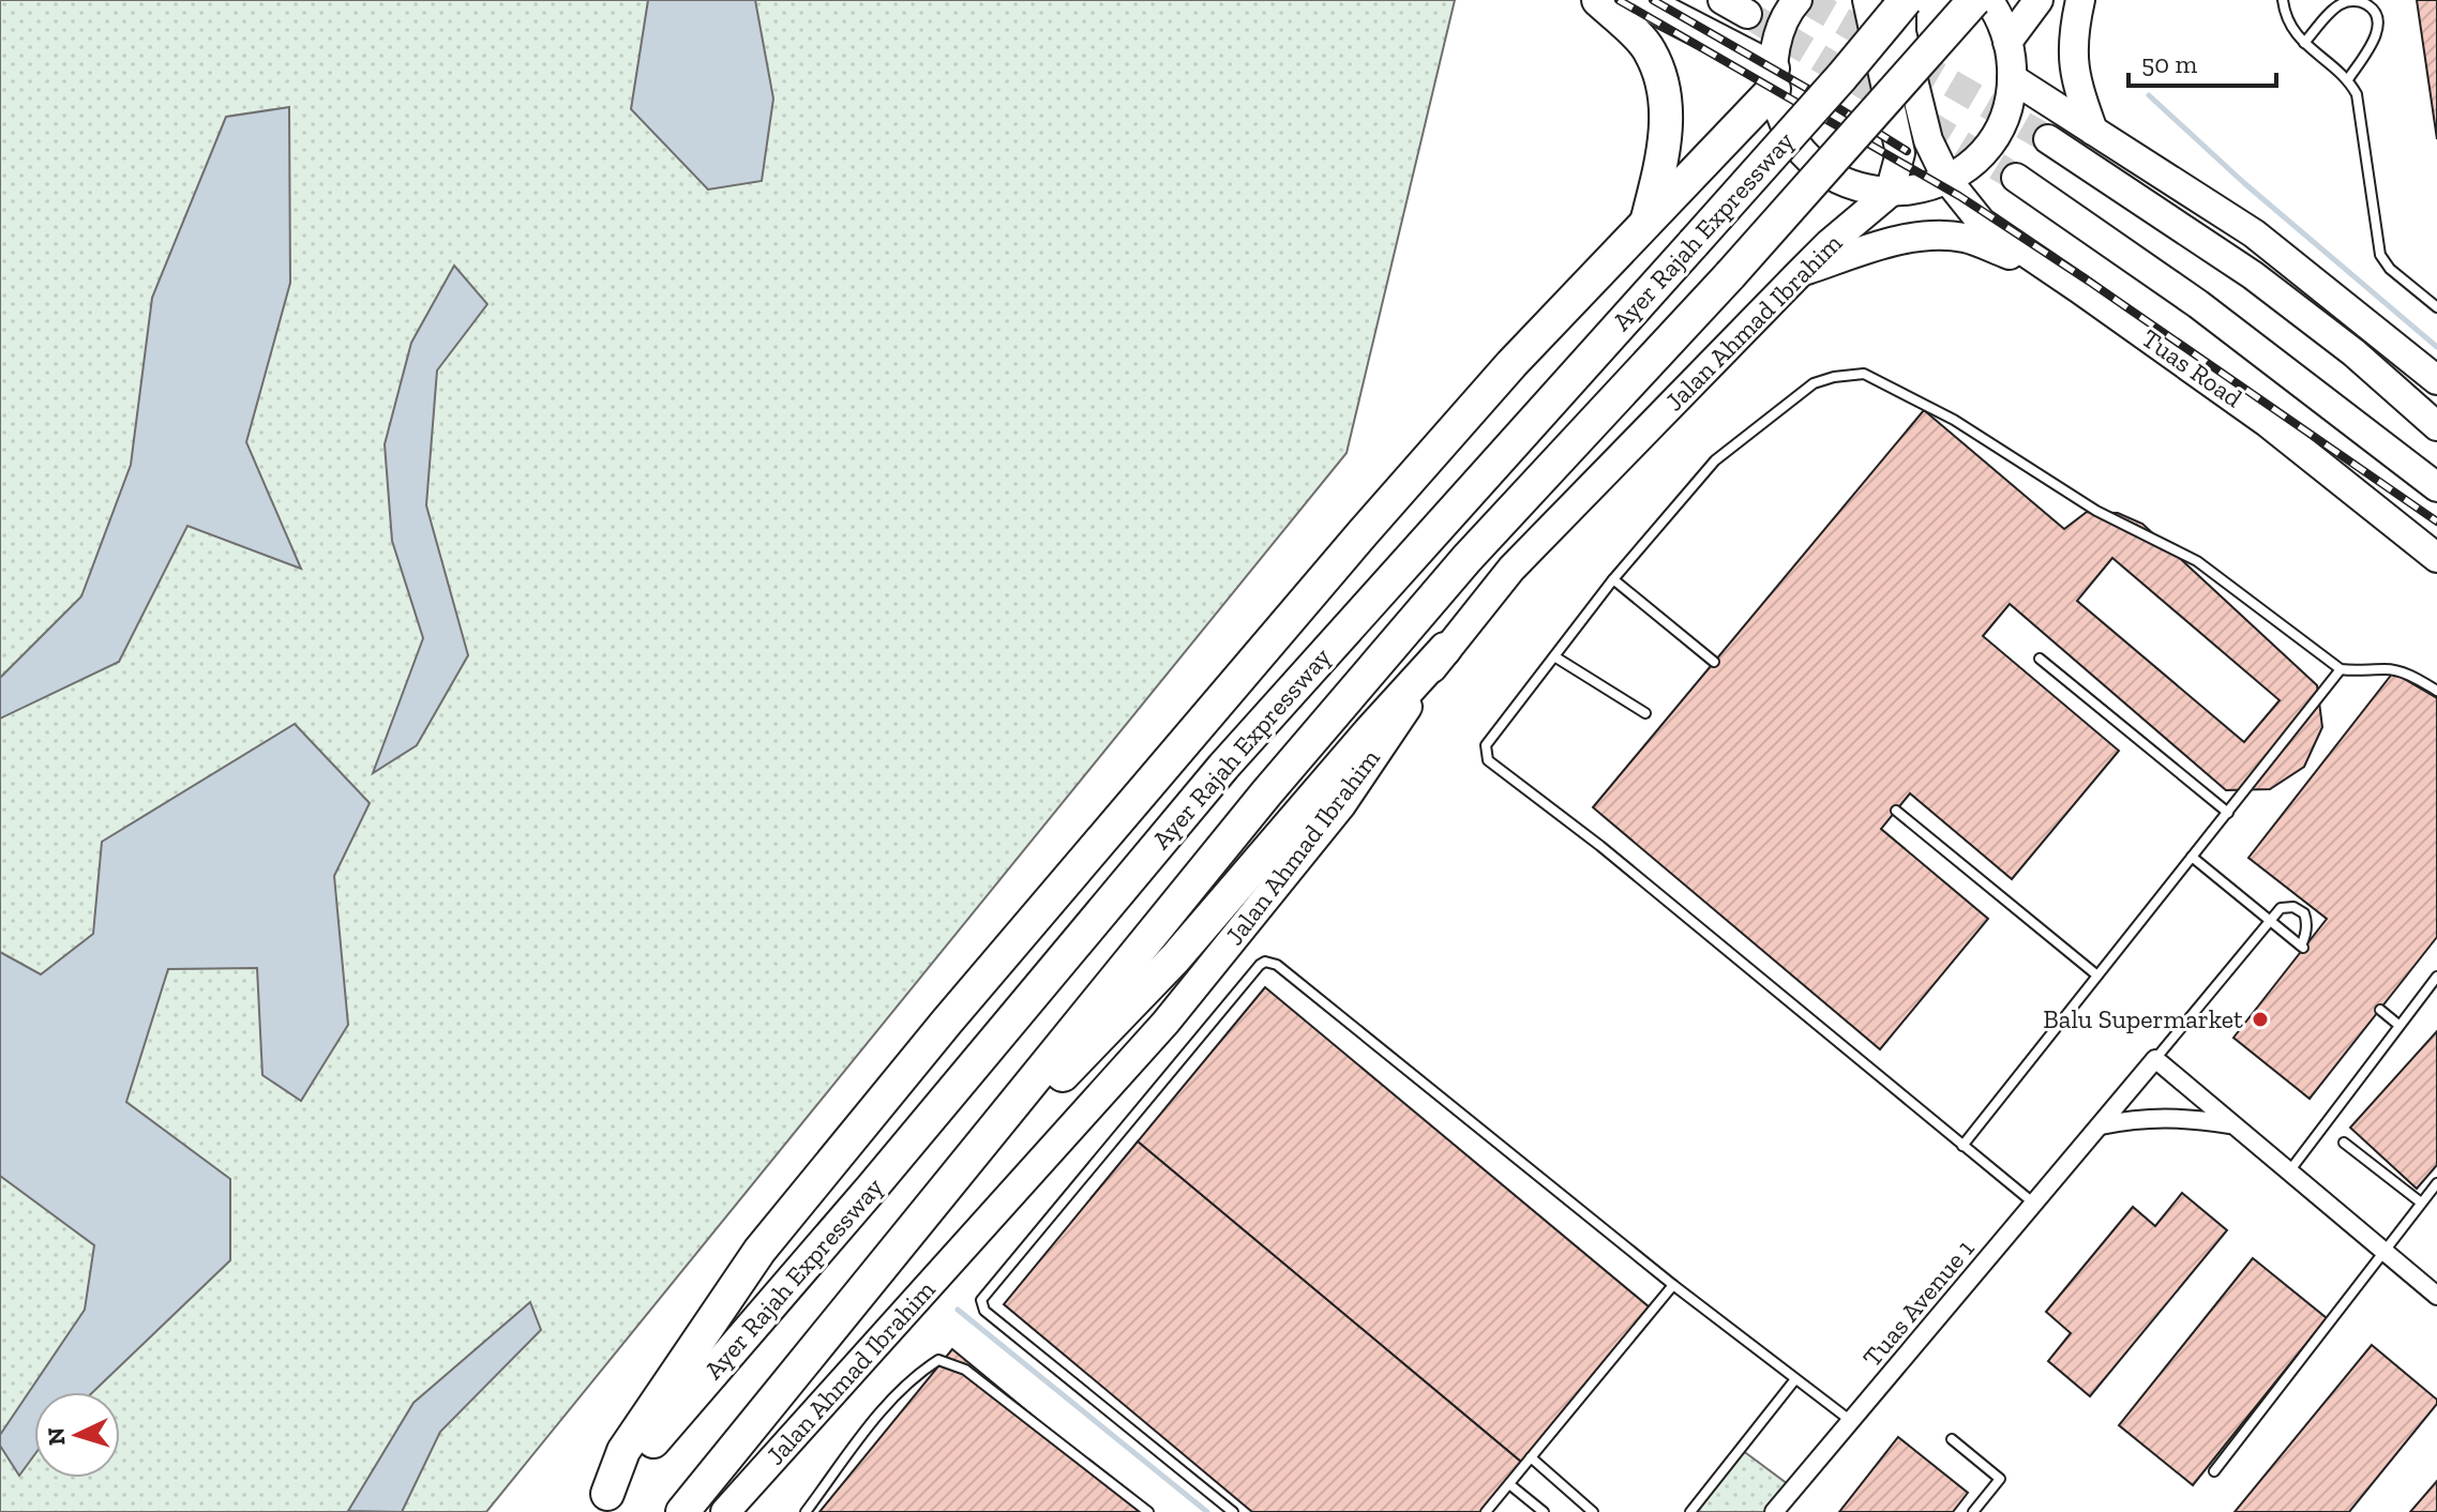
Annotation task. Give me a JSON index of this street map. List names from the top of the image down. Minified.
{"streets":{"highway":["Ayer Rajah Expressway"],"main road":["Jalan Ahmad Ibrahim","Tuas Road"],"street":["Tuas Avenue 1"]},"crossings":[["Ayer Rajah Expressway","Tuas Road"]],"places":["Balu Supermarket"],"scale_bar":"50 m","north":"left"}
